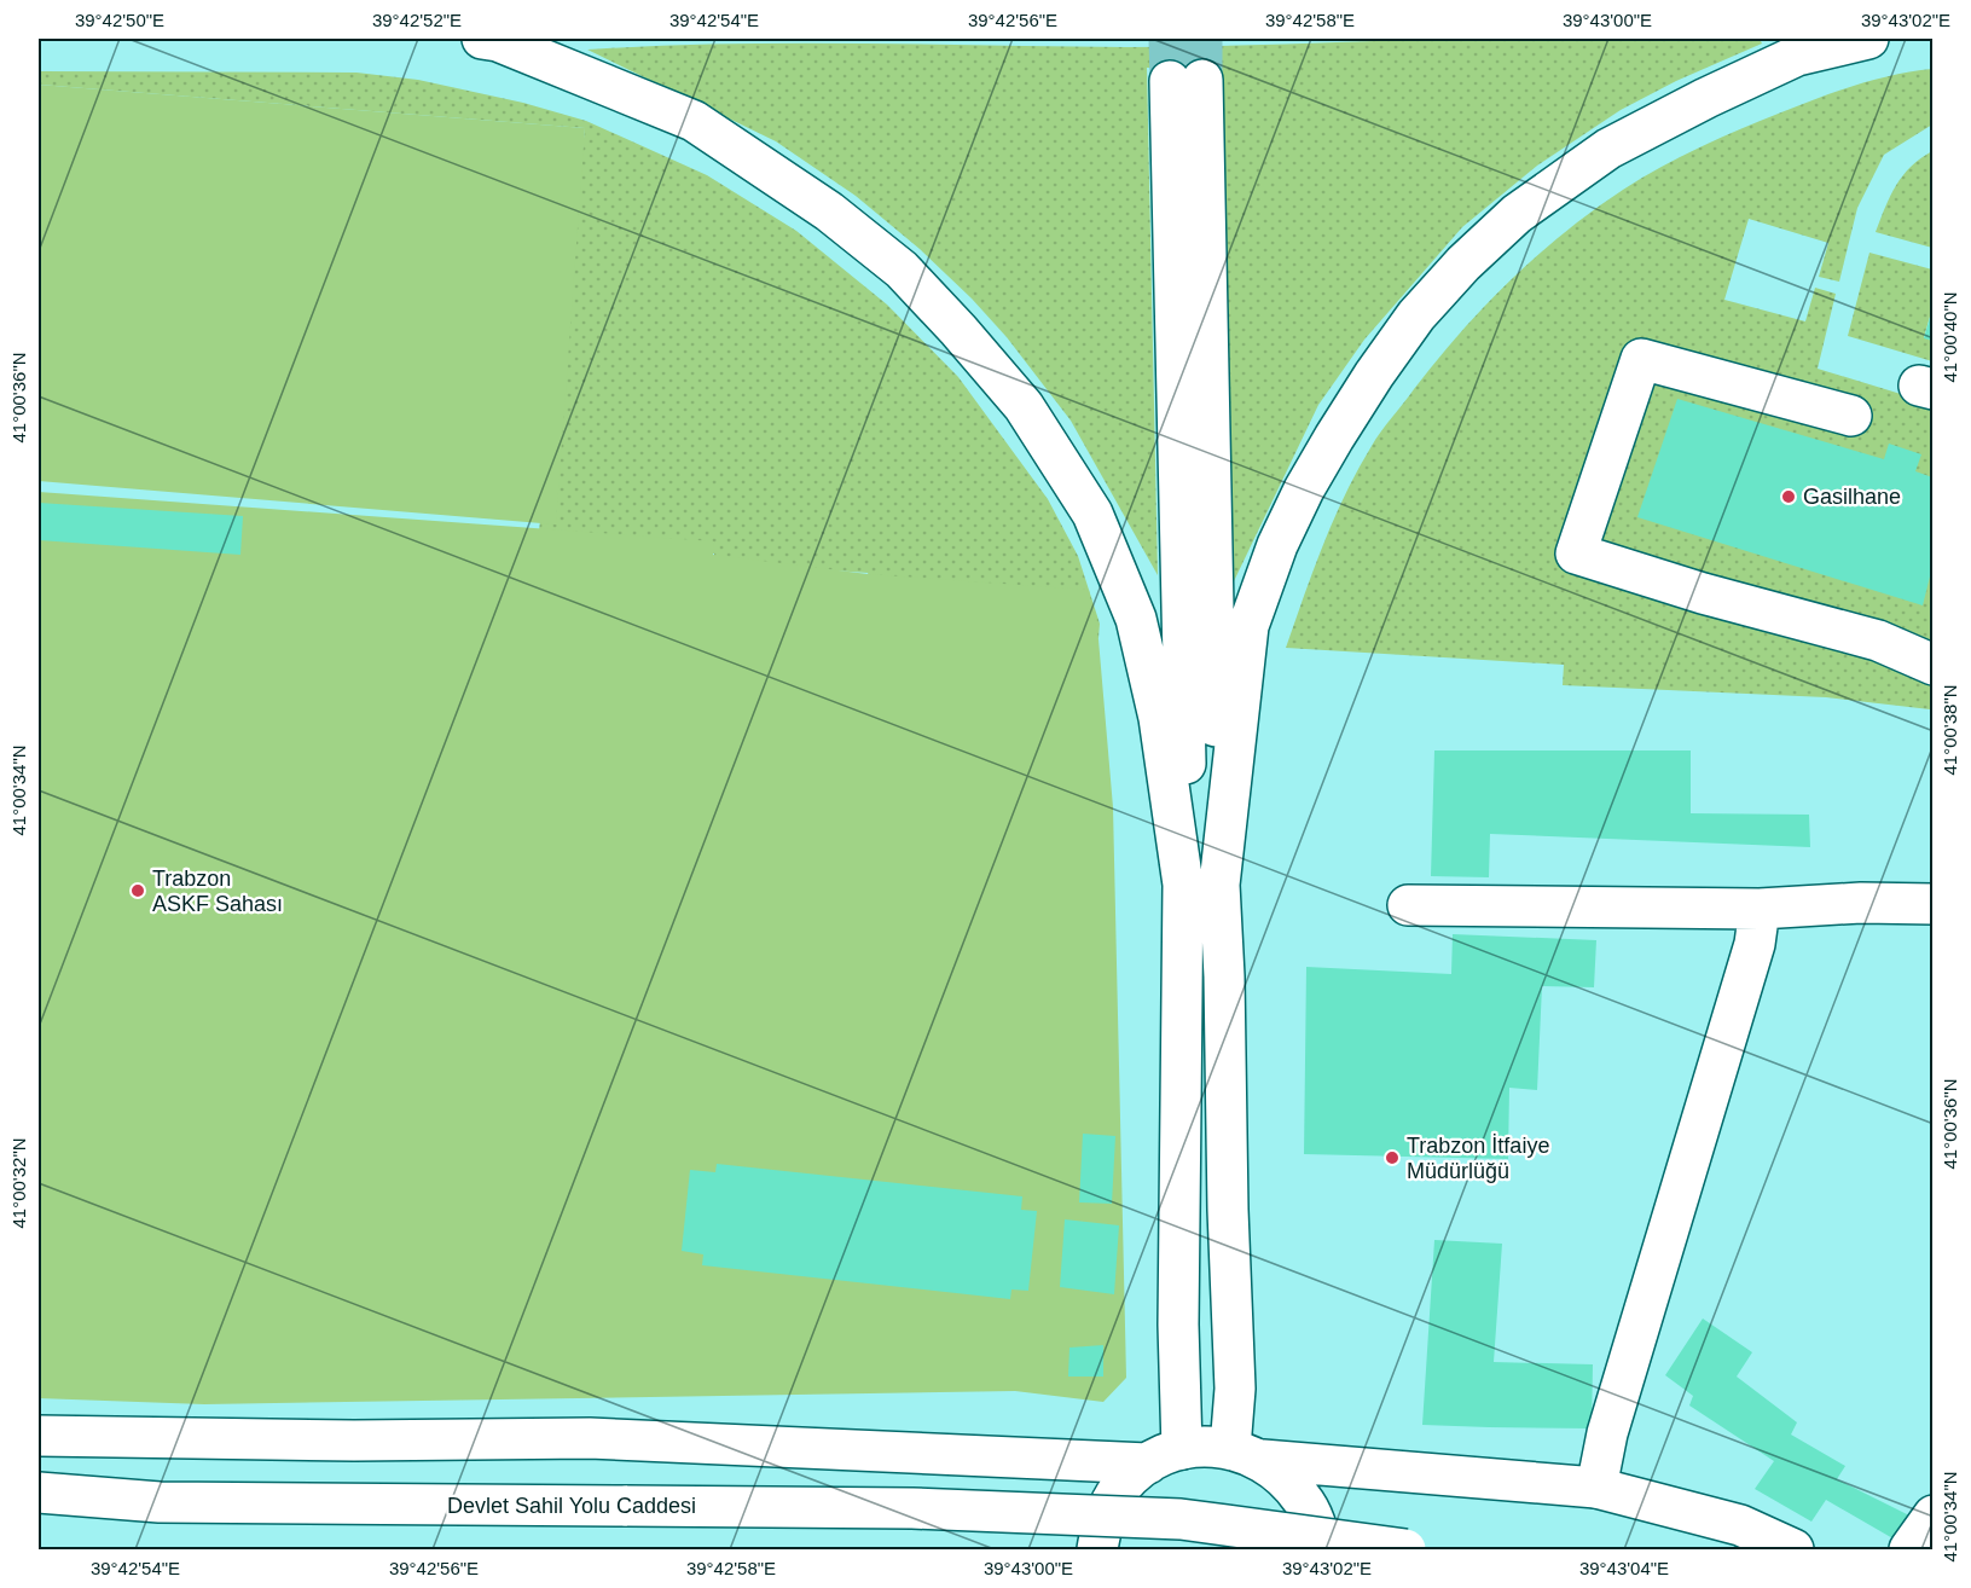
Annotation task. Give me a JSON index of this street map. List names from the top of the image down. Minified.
{"streets":{"main road":["Devlet Sahil Yolu Caddesi"]},"places":["Gasilhane","Trabzon ASKF Sahası","Trabzon İtfaiye Müdürlüğü"],"coordinates":["39°42'50\"E","39°42'52\"E","39°42'54\"E","39°42'56\"E","39°42'58\"E","39°43'00\"E","39°43'02\"E","41°00'40\"N","41°00'36\"N","41°00'38\"N","41°00'34\"N","41°00'32\"N","39°43'04\"E"]}
